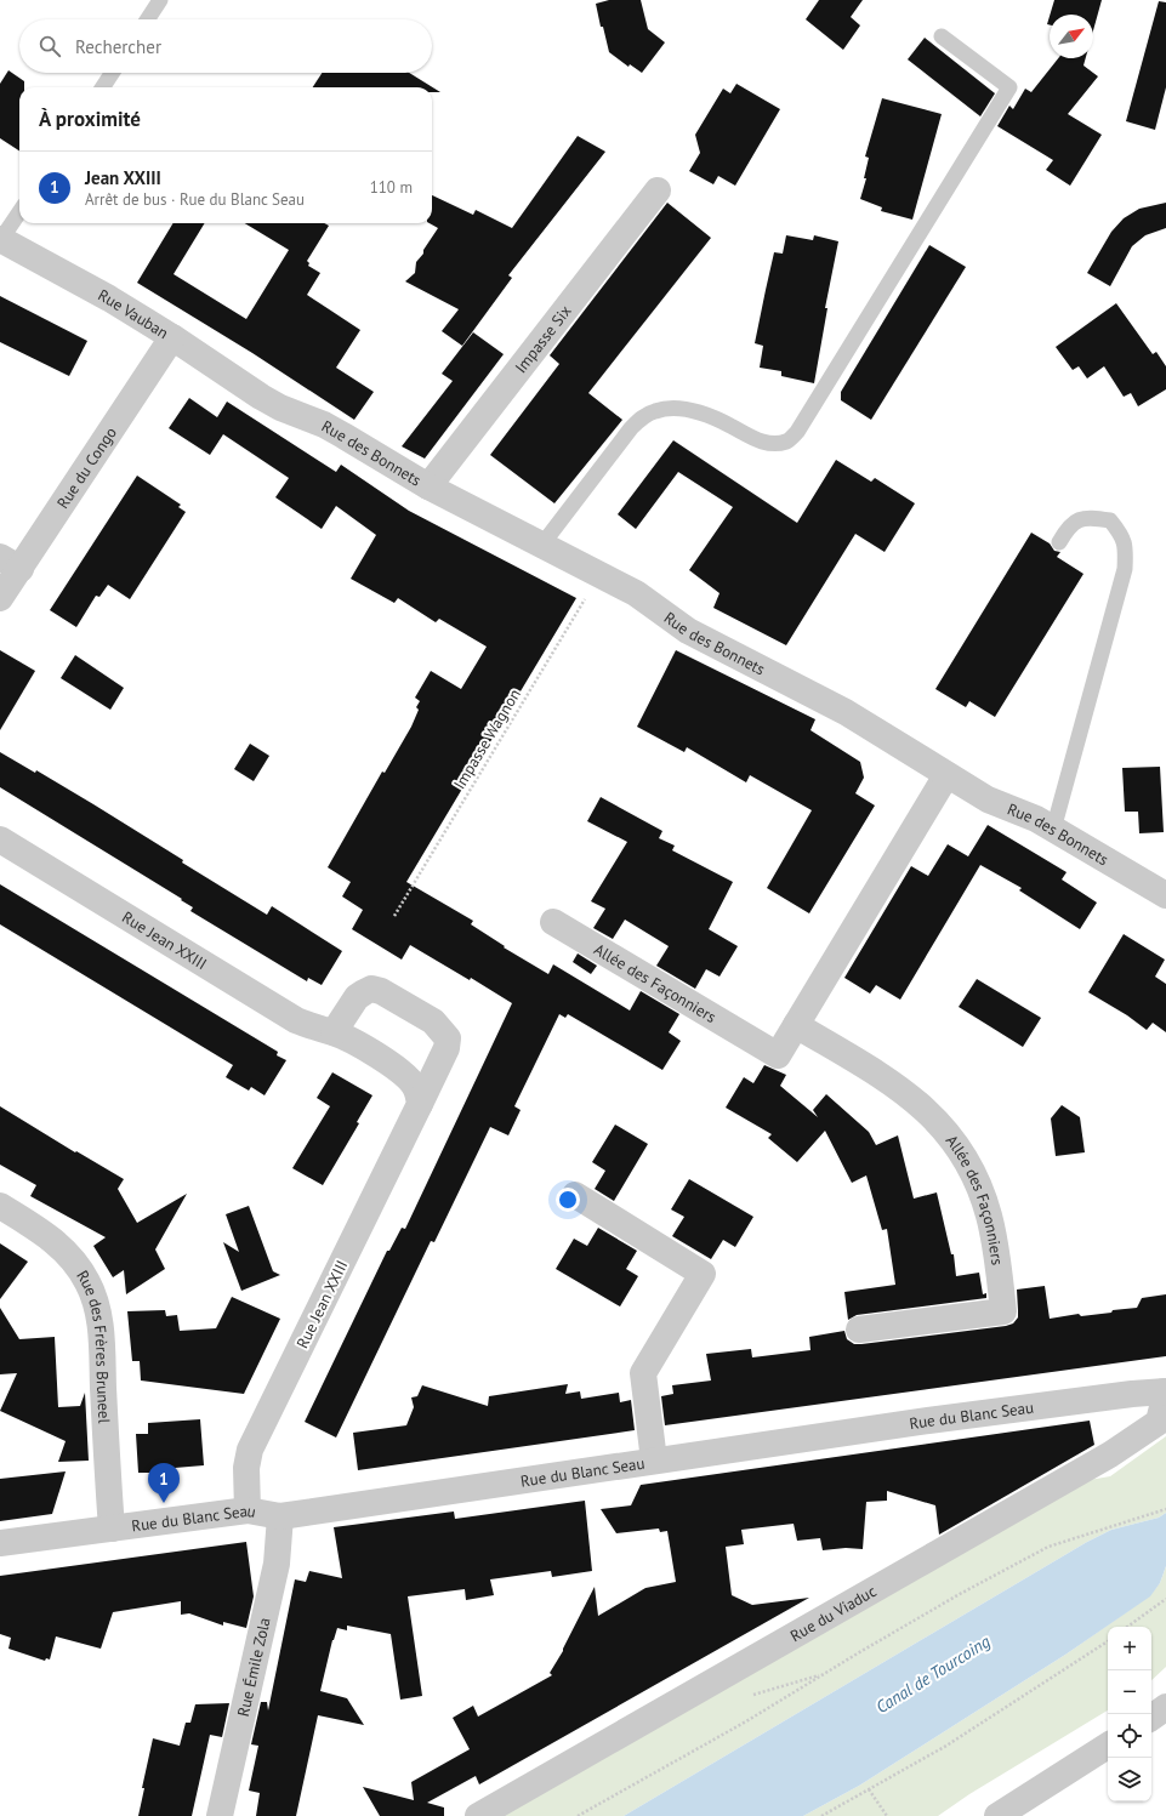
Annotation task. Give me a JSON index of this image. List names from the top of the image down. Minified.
{"streets":{"street":["Rue Vauban","Impasse Six","Rue des Bonnets","Rue du Congo","Rue Jean XXIII","Allée des Façonniers","Rue des Frères Bruneel","Rue du Blanc Seau","Rue du Viaduc","Rue Émile Zola"],"path":["Impasse Wagnon"]},"crossings":[["Rue Vauban","Rue des Bonnets"],["Rue Vauban","Rue du Congo"],["Impasse Six","Rue des Bonnets"],["Rue des Bonnets","Impasse Wagnon"],["Rue des Bonnets","Allée des Façonniers"],["Rue Jean XXIII","Rue du Blanc Seau"],["Rue des Frères Bruneel","Rue du Blanc Seau"],["Rue du Blanc Seau","Rue du Viaduc"],["Rue du Blanc Seau","Rue Émile Zola"]],"water":["Canal de Tourcoing"],"north":"top right","page":{"search":"Rechercher","heading":"À proximité","list":[{"mark":"1","name":"Jean XXIII","note":"Arrêt de bus · Rue du Blanc Seau","value":"110 m"}],"pins":"1","map_buttons":["+","−"]}}
